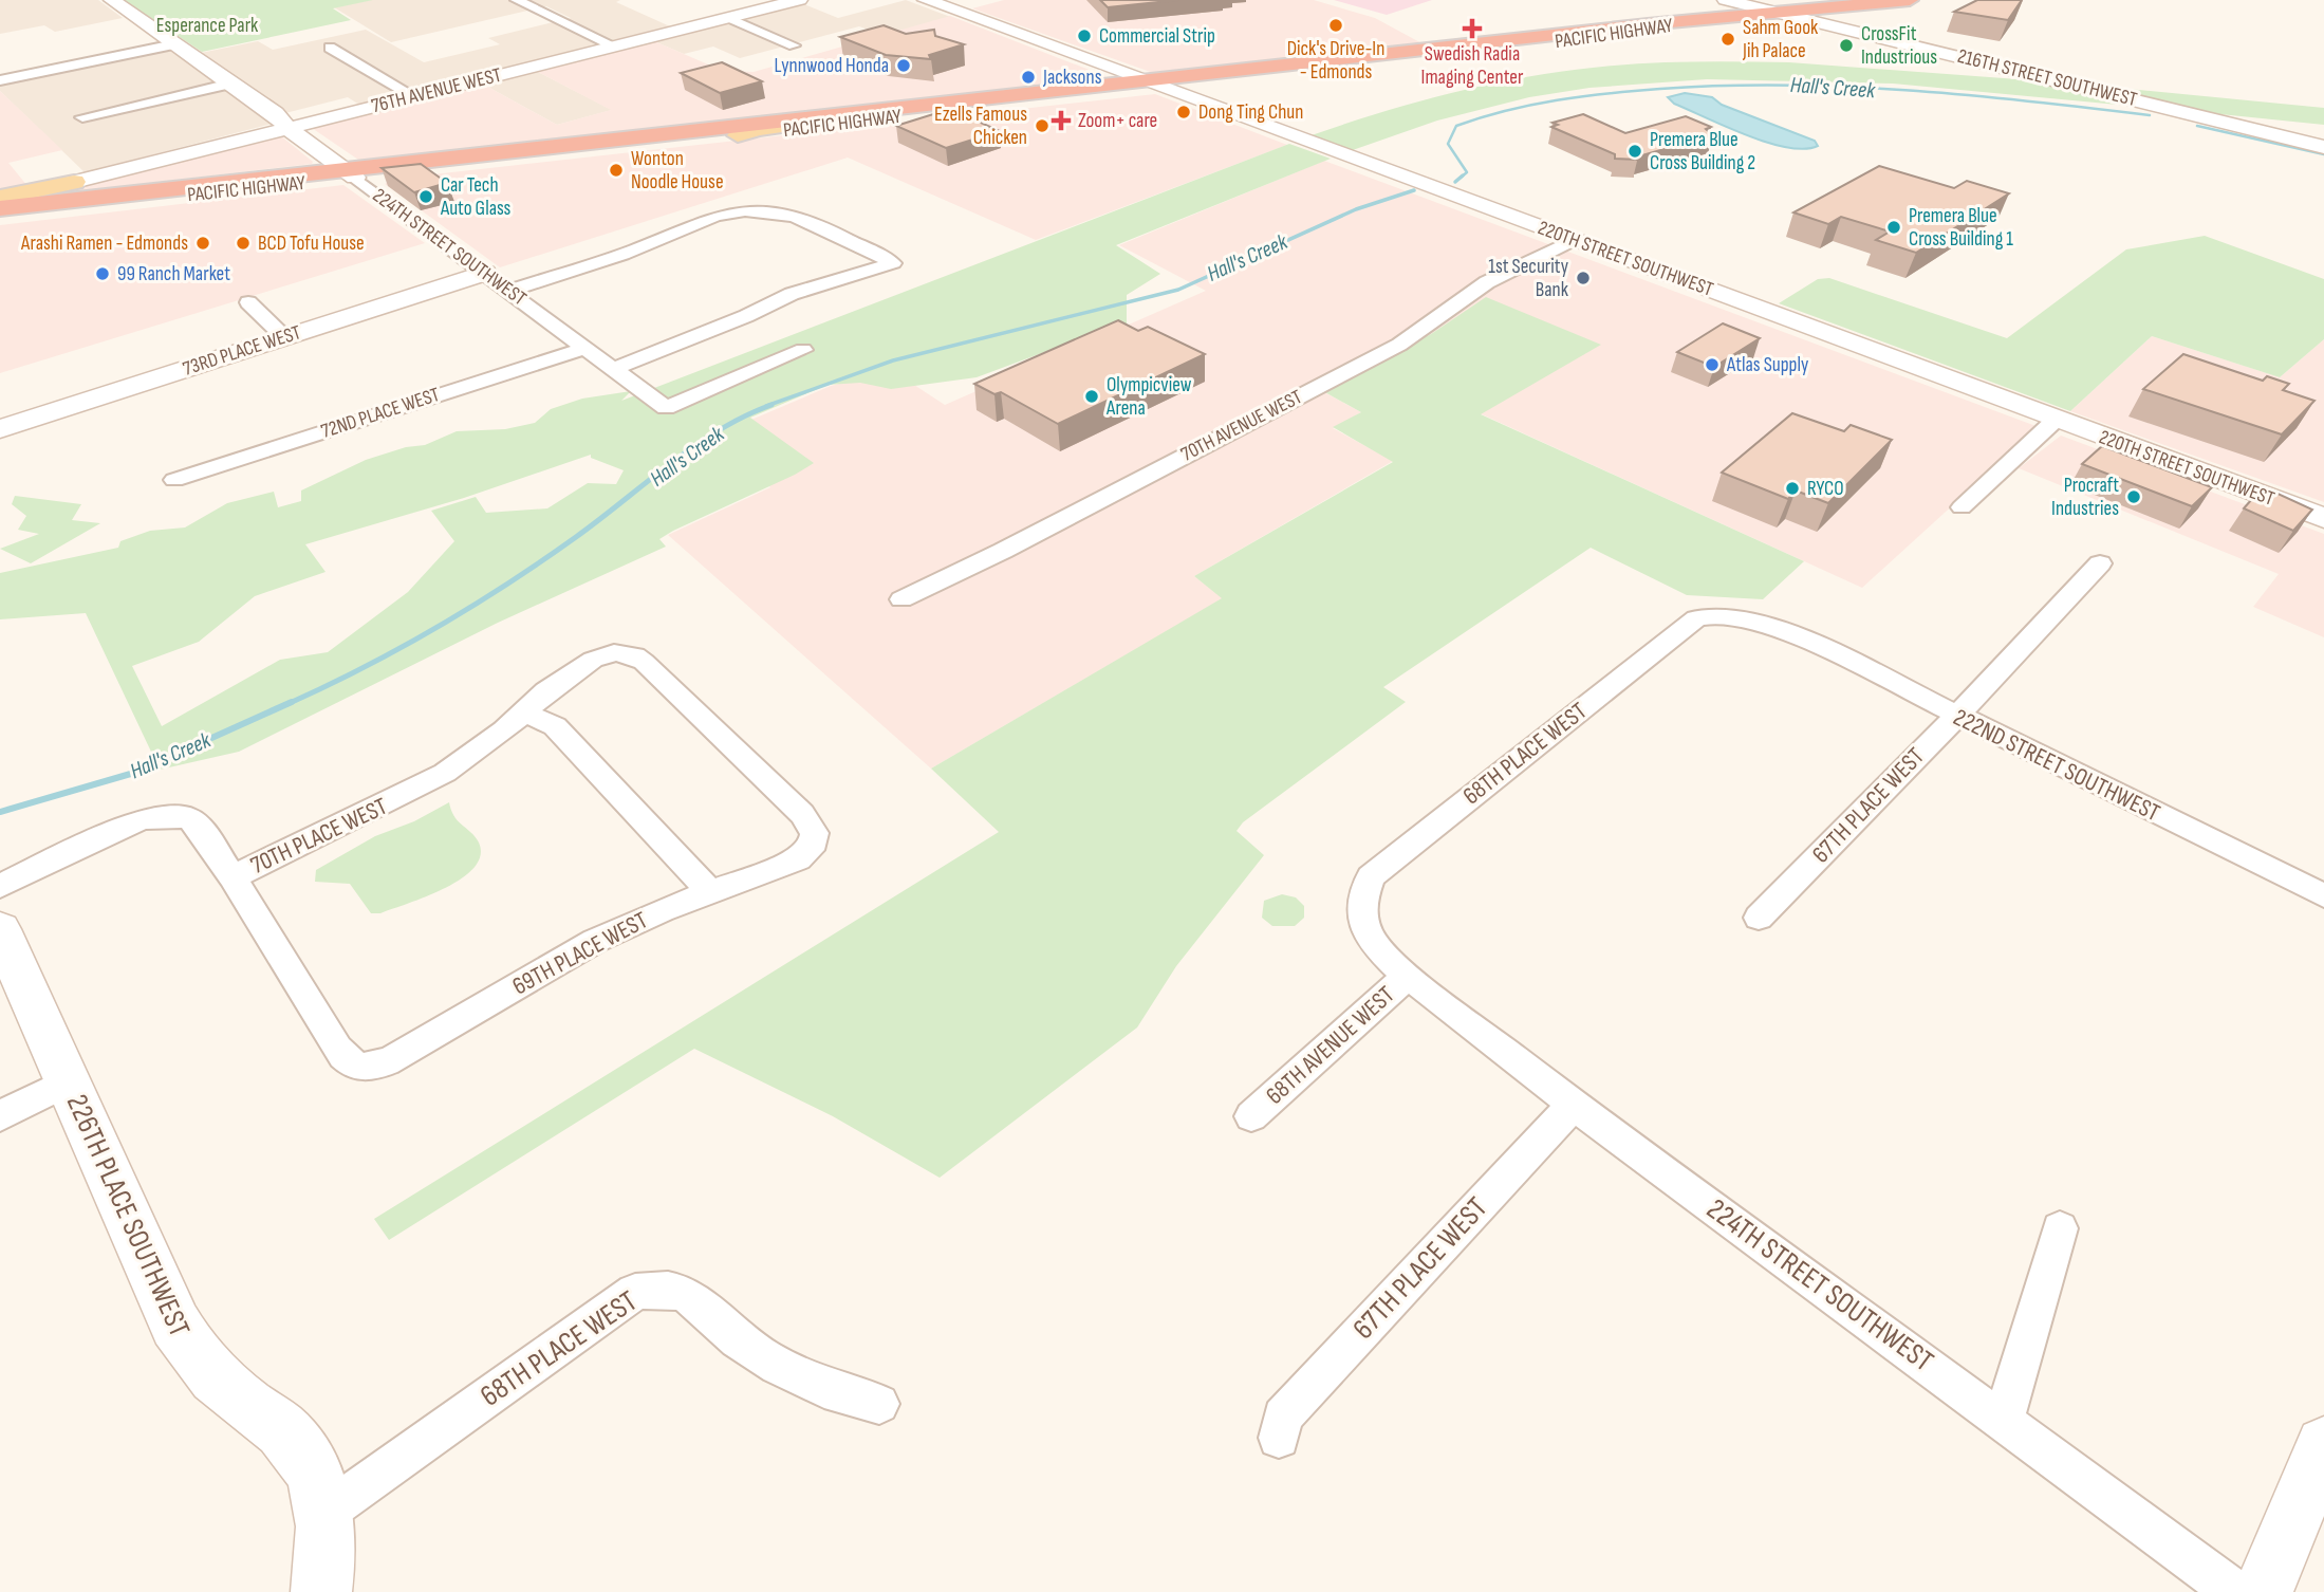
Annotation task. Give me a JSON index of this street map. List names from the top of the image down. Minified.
{"streets":{"highway":["PACIFIC HIGHWAY"],"street":["216TH STREET SOUTHWEST","76TH AVENUE WEST","224TH STREET SOUTHWEST","220TH STREET SOUTHWEST","73RD PLACE WEST","72ND PLACE WEST","70TH AVENUE WEST","68TH PLACE WEST","222ND STREET SOUTHWEST","67TH PLACE WEST","70TH PLACE WEST","69TH PLACE WEST","68TH AVENUE WEST","226TH PLACE SOUTHWEST"]},"crossings":[["PACIFIC HIGHWAY","216TH STREET SOUTHWEST"],["PACIFIC HIGHWAY","224TH STREET SOUTHWEST"],["PACIFIC HIGHWAY","220TH STREET SOUTHWEST"],["76TH AVENUE WEST","224TH STREET SOUTHWEST"],["224TH STREET SOUTHWEST","73RD PLACE WEST"],["224TH STREET SOUTHWEST","72ND PLACE WEST"],["224TH STREET SOUTHWEST","68TH PLACE WEST"],["224TH STREET SOUTHWEST","67TH PLACE WEST"],["224TH STREET SOUTHWEST","68TH AVENUE WEST"],["220TH STREET SOUTHWEST","70TH AVENUE WEST"],["68TH PLACE WEST","222ND STREET SOUTHWEST"],["68TH PLACE WEST","68TH AVENUE WEST"],["68TH PLACE WEST","226TH PLACE SOUTHWEST"],["222ND STREET SOUTHWEST","67TH PLACE WEST"],["70TH PLACE WEST","69TH PLACE WEST"]],"water":["Hall's Creek"],"parks":["Esperance Park"],"places":{"other":["Dick's Drive-In - Edmonds","Commercial Strip","Sahm Gook Jih Palace","CrossFit Industrious","Lynnwood Honda","Jacksons","Dong Ting Chun","Ezells Famous Chicken","Premera Blue Cross Building 2","Wonton Noodle House","Car Tech Auto Glass","Premera Blue Cross Building 1","Arashi Ramen - Edmonds","BCD Tofu House","99 Ranch Market","1st Security Bank","Atlas Supply","Olympicview Arena","RYCO","Procraft Industries"],"health":["Swedish Radia Imaging Center","Zoom+ care"]}}
